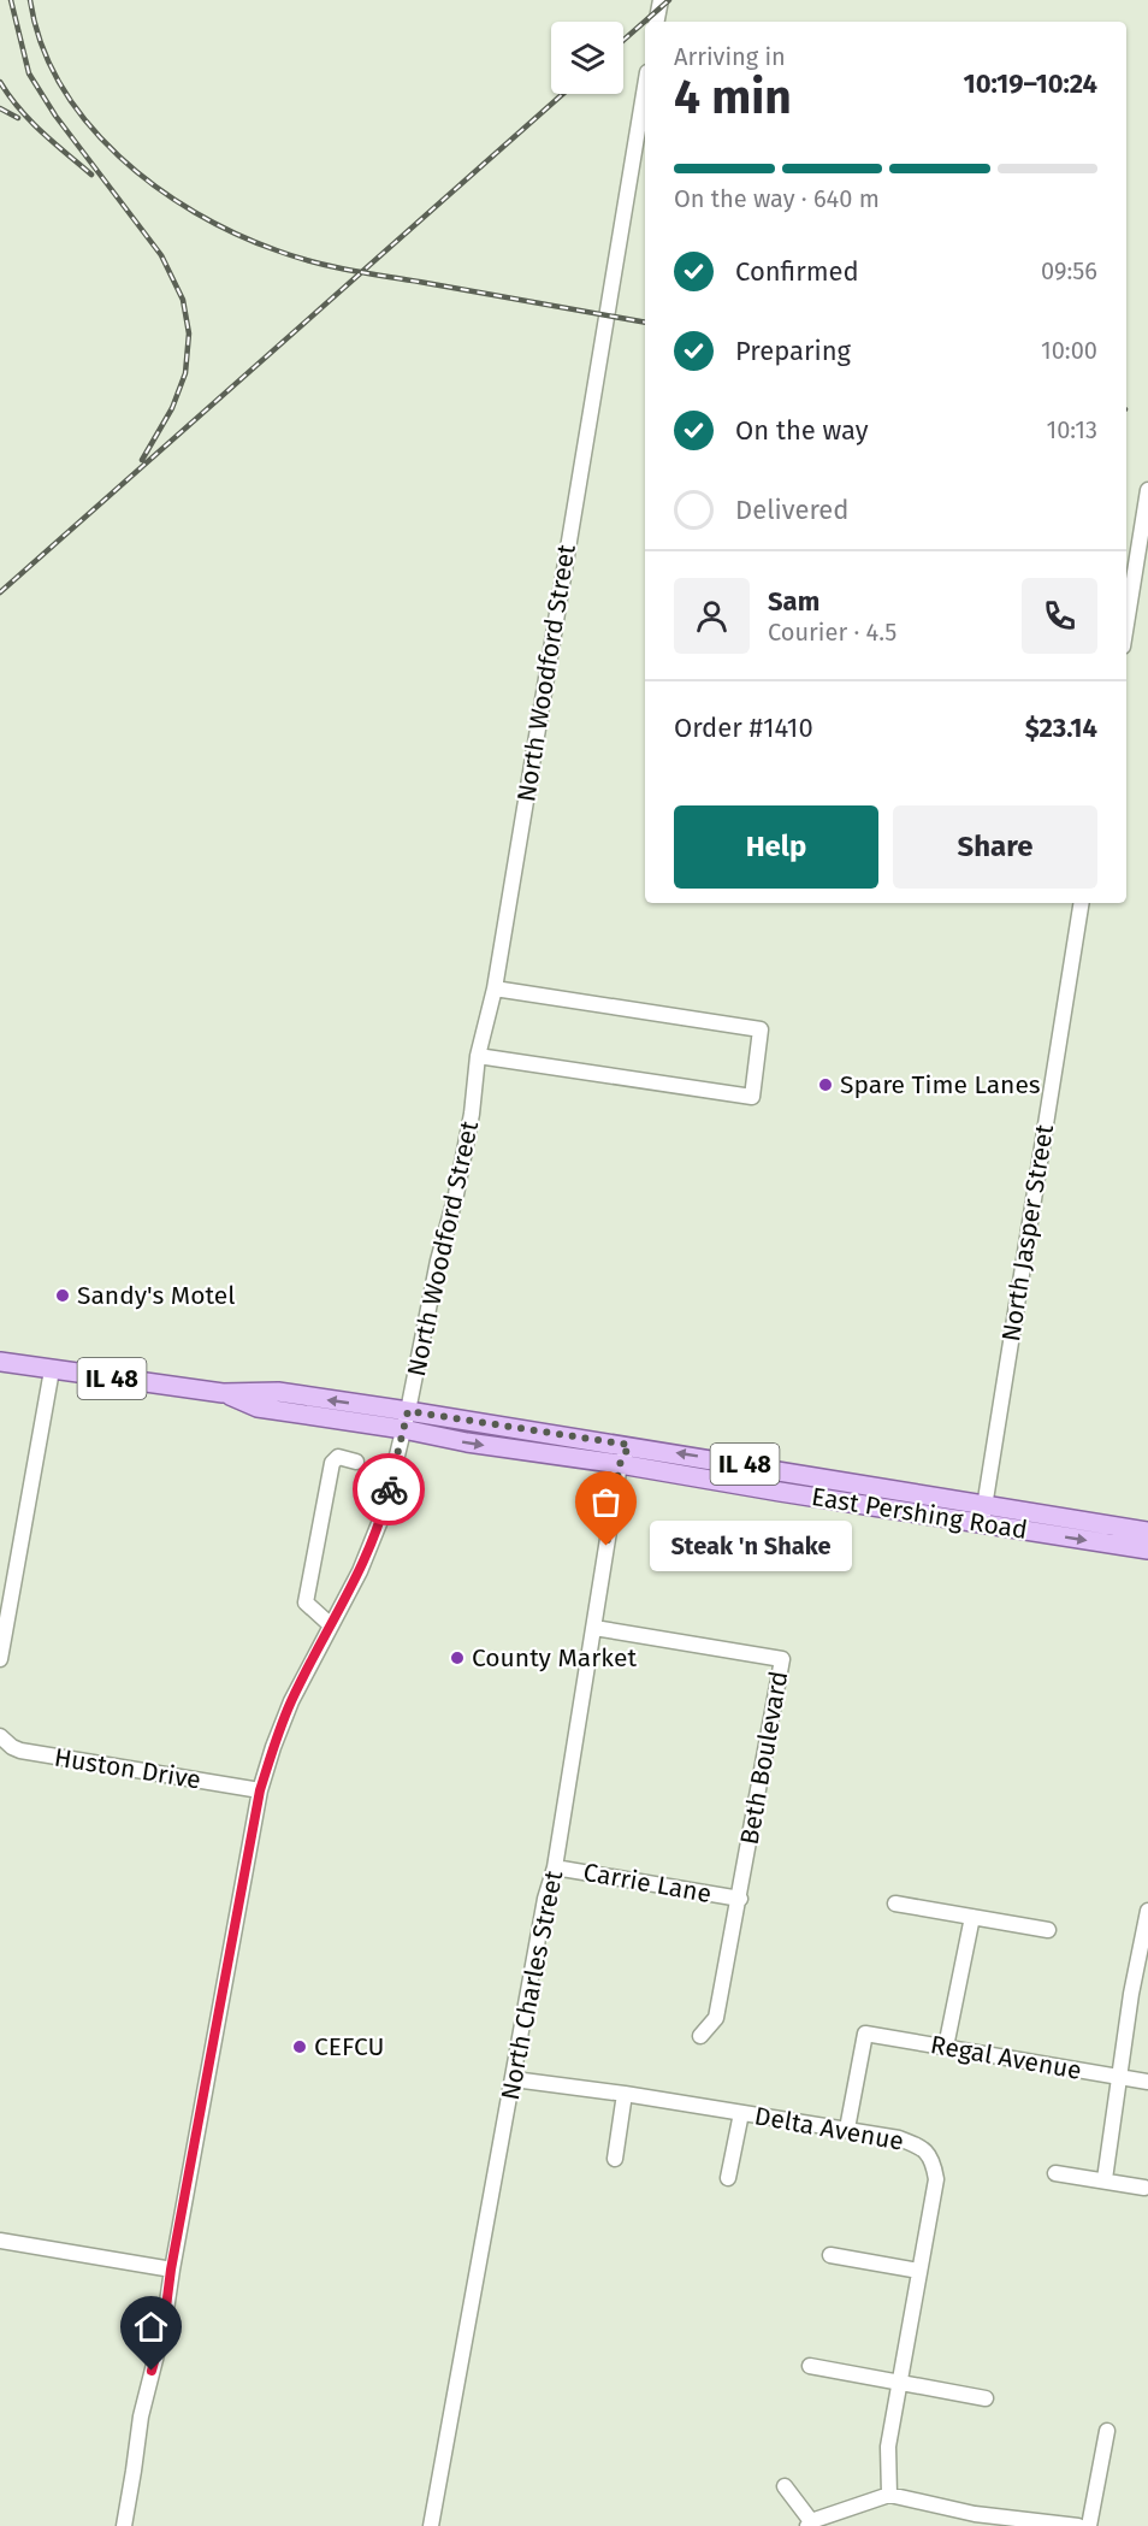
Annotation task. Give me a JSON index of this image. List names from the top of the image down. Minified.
{"streets":{"main road":["IL 48","East Pershing Road"],"street":["North Woodford Street","North Jasper Street","Beth Boulevard","Huston Drive","Carrie Lane","North Charles Street","Regal Avenue","Delta Avenue"]},"crossings":[["North Woodford Street","East Pershing Road"],["North Woodford Street","Huston Drive"],["North Jasper Street","East Pershing Road"],["East Pershing Road","North Charles Street"],["Beth Boulevard","Carrie Lane"],["Beth Boulevard","North Charles Street"],["Carrie Lane","North Charles Street"],["North Charles Street","Delta Avenue"],["Regal Avenue","Delta Avenue"]],"places":["Spare Time Lanes","Sandy's Motel","Steak 'n Shake","County Market","CEFCU"],"page":{"heading":["4 min","Arriving in","10:19–10:24"],"panel":["Sam","Courier · 4.5","Order #1410","$23.14"],"bar":"On the way · 640 m","list":[["Confirmed","09:56"],["Preparing","10:00"],["On the way","10:13"],"Delivered"],"buttons":["Help","Share"],"bubble":"Steak 'n Shake"}}
